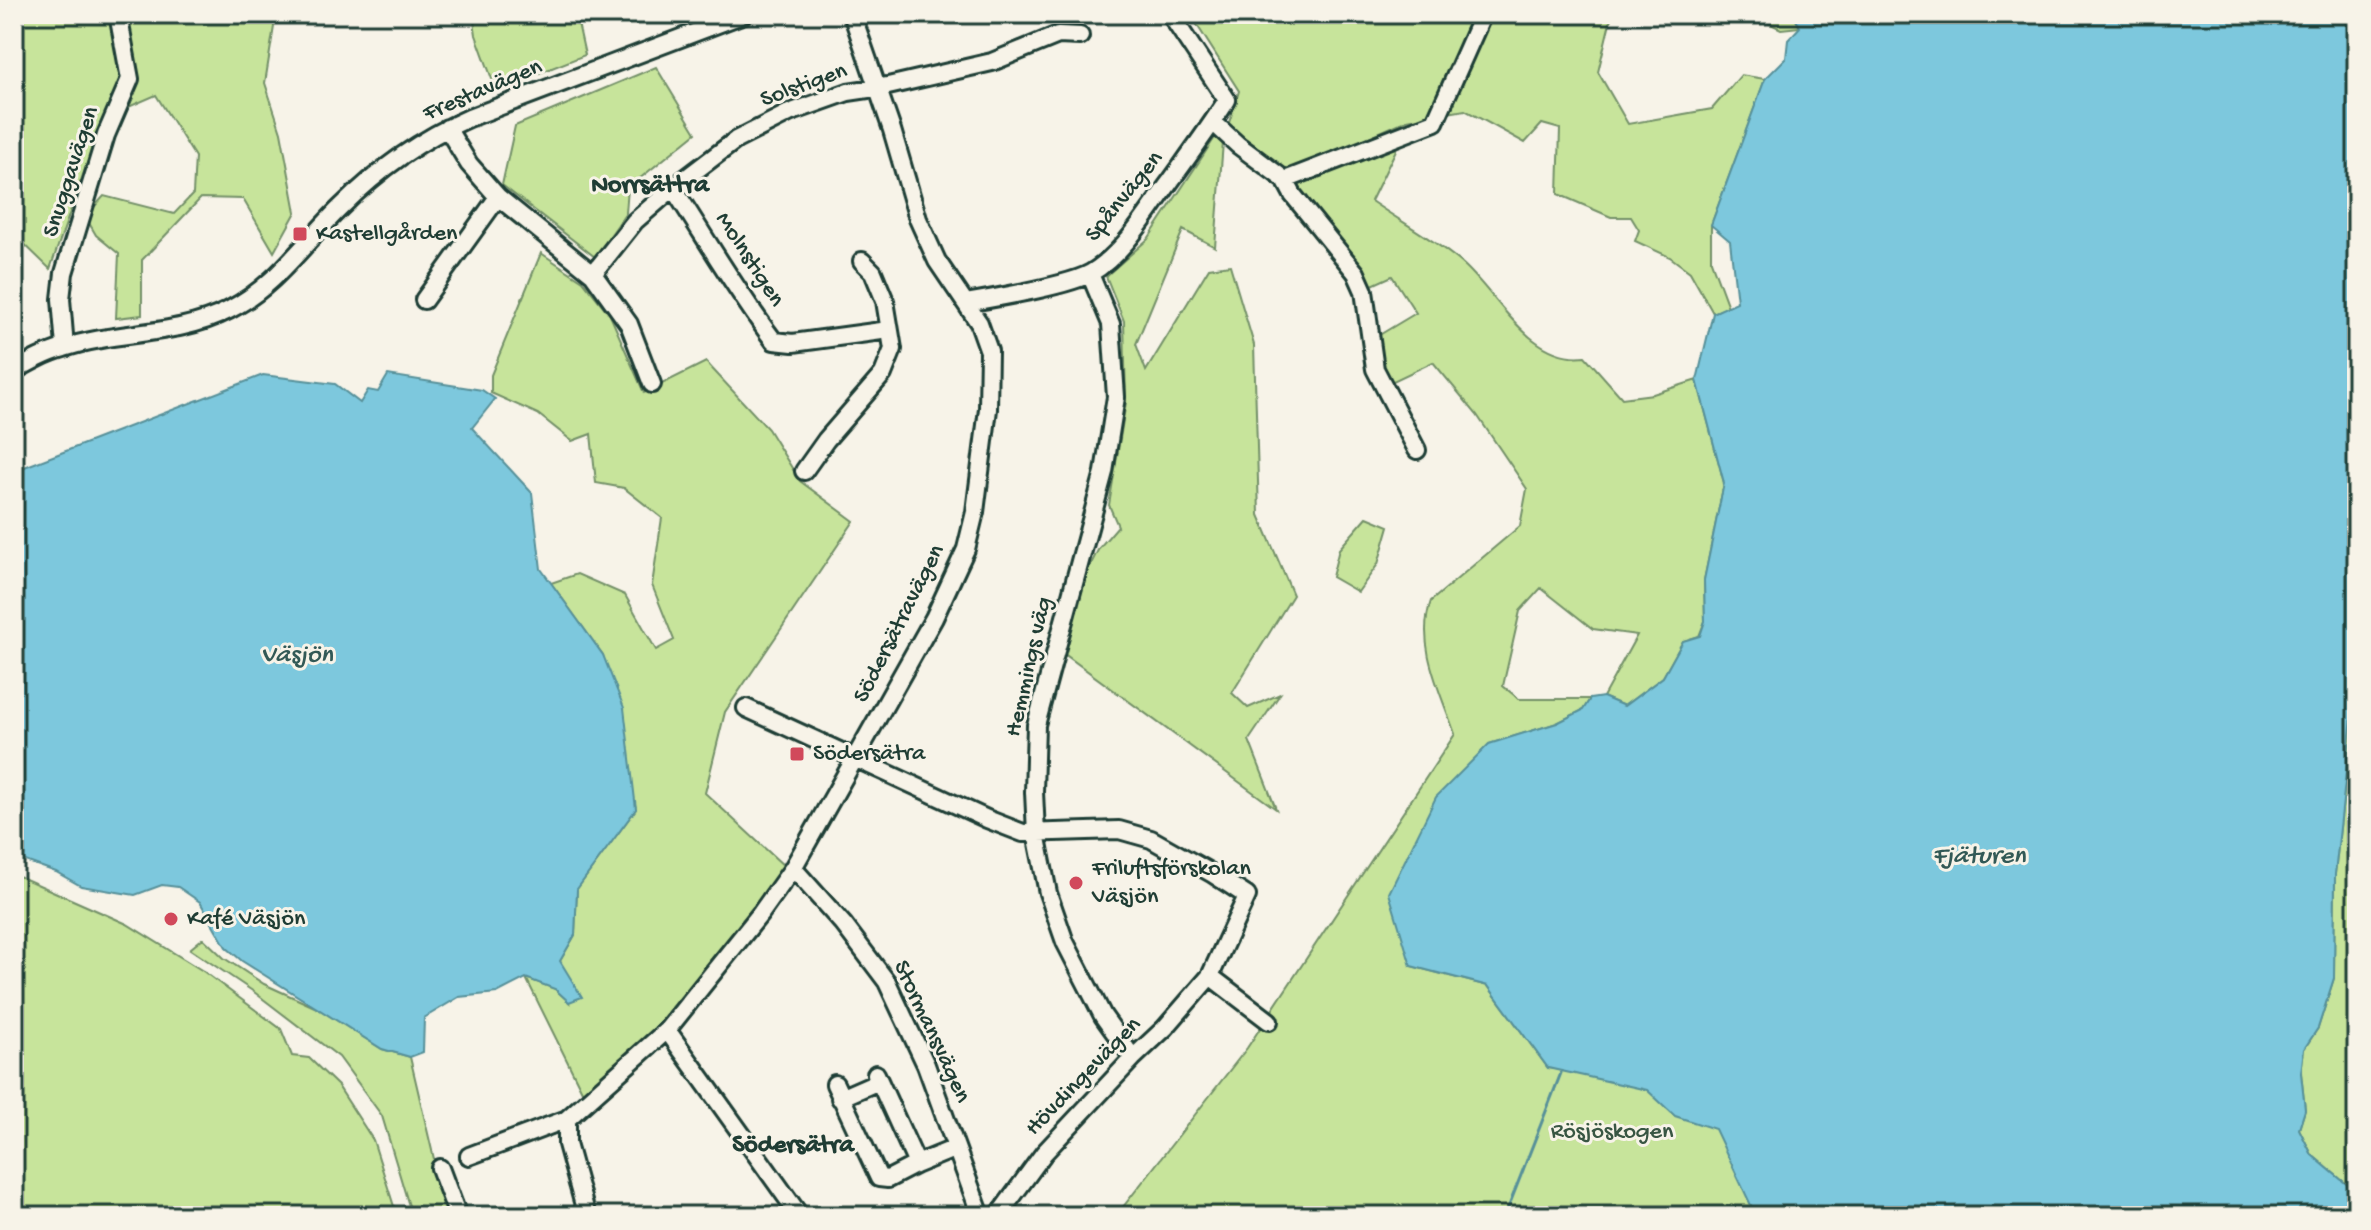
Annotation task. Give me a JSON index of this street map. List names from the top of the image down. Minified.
{"streets":{"street":["Solstigen","Frestavägen","Snuggavägen","Spånvägen","Molnstigen","Södersätravägen","Hemmings väg","Stormansvägen","Hövdingevägen"]},"crossings":[["Solstigen","Molnstigen"],["Solstigen","Södersätravägen"],["Frestavägen","Snuggavägen"],["Spånvägen","Södersätravägen"],["Spånvägen","Hemmings väg"],["Södersätravägen","Stormansvägen"],["Hemmings väg","Hövdingevägen"]],"districts":["Norrsättra","Södersätra"],"water":["Väsjön","Fjäturen"],"parks":["Rösjöskogen"],"places":{"transit":["Kastellgården","Södersätra"],"other":["Friluftsförskolan Väsjön","Kafé Väsjön"]}}
